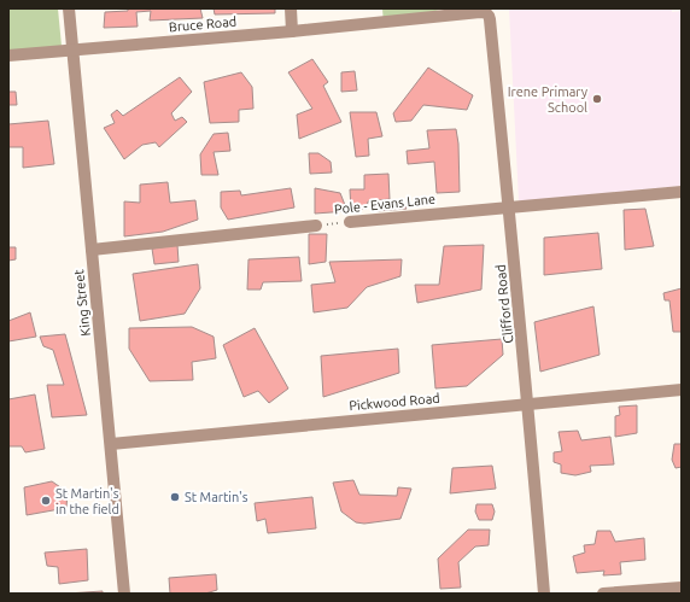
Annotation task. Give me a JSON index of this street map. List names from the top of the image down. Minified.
{"streets":{"street":["Bruce Road","Pole - Evans Lane","King Street","Clifford Road","Pickwood Road"]},"crossings":[["Bruce Road","King Street"],["Bruce Road","Clifford Road"],["Pole - Evans Lane","Clifford Road"],["King Street","Pickwood Road"],["Clifford Road","Pickwood Road"]],"places":["Irene Primary School","St Martin's","St Martin's in the field"]}
